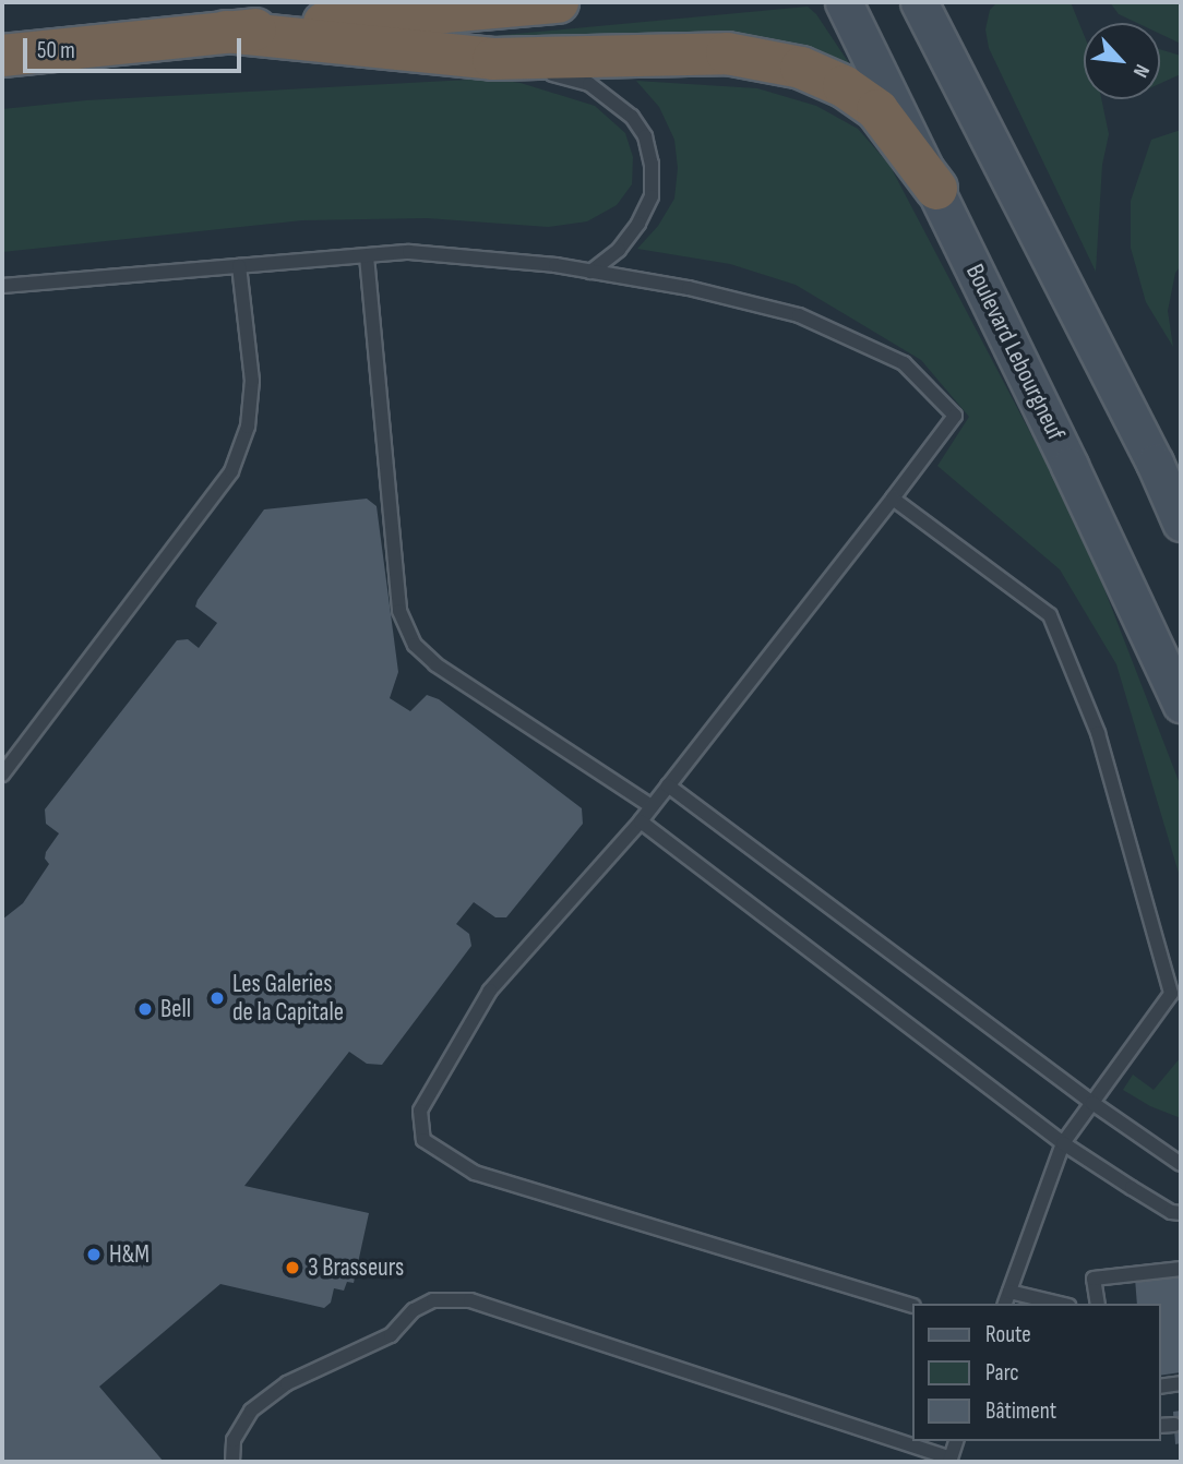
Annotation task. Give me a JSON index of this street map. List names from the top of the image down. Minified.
{"streets":{"main road":["Boulevard Lebourgneuf"]},"places":["Les Galeries de la Capitale","Bell","H&M","3 Brasseurs"],"legend":["Route","Parc","Bâtiment"],"scale_bar":"50 m","north":"bottom right"}
